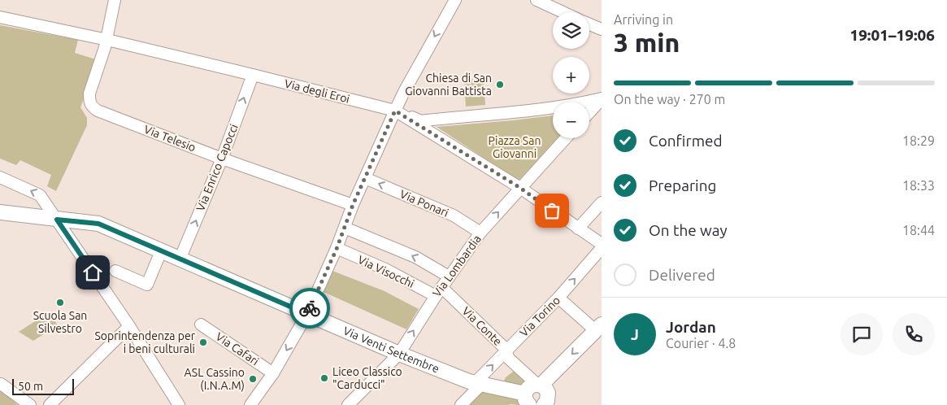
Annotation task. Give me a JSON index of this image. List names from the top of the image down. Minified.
{"streets":{"main road":["Via Venti Settembre"],"street":["Via degli Eroi","Via Telesio","Via Enrico Capocci","Via Ponari","Via Lombardia","Via Visocchi","Via Torino","Via Conte","Via Cafari"]},"crossings":[["Via degli Eroi","Via Telesio"],["Via degli Eroi","Via Enrico Capocci"],["Via Telesio","Via Enrico Capocci"],["Via Enrico Capocci","Via Venti Settembre"],["Via Ponari","Via Lombardia"],["Via Lombardia","Via Visocchi"],["Via Lombardia","Via Conte"],["Via Lombardia","Via Venti Settembre"],["Via Visocchi","Via Conte"],["Via Torino","Via Conte"],["Via Torino","Via Venti Settembre"]],"one_way":["Via Enrico Capocci","Via Lombardia","Via Torino"],"parks":["Piazza San Giovanni"],"places":["Chiesa di San Giovanni Battista","Scuola San Silvestro","Soprintendenza per i beni culturali","Liceo Classico \"Carducci\"","ASL Cassino (I.N.A.M)"],"scale_bar":"50 m","page":{"heading":["3 min","Arriving in","19:01–19:06"],"panel":["Jordan","Courier · 4.8"],"map_buttons":["+","−"],"bar":"On the way · 270 m","list":[["Confirmed","18:29"],["Preparing","18:33"],["On the way","18:44"],"Delivered"],"round":"J","scale":"50 m"}}
